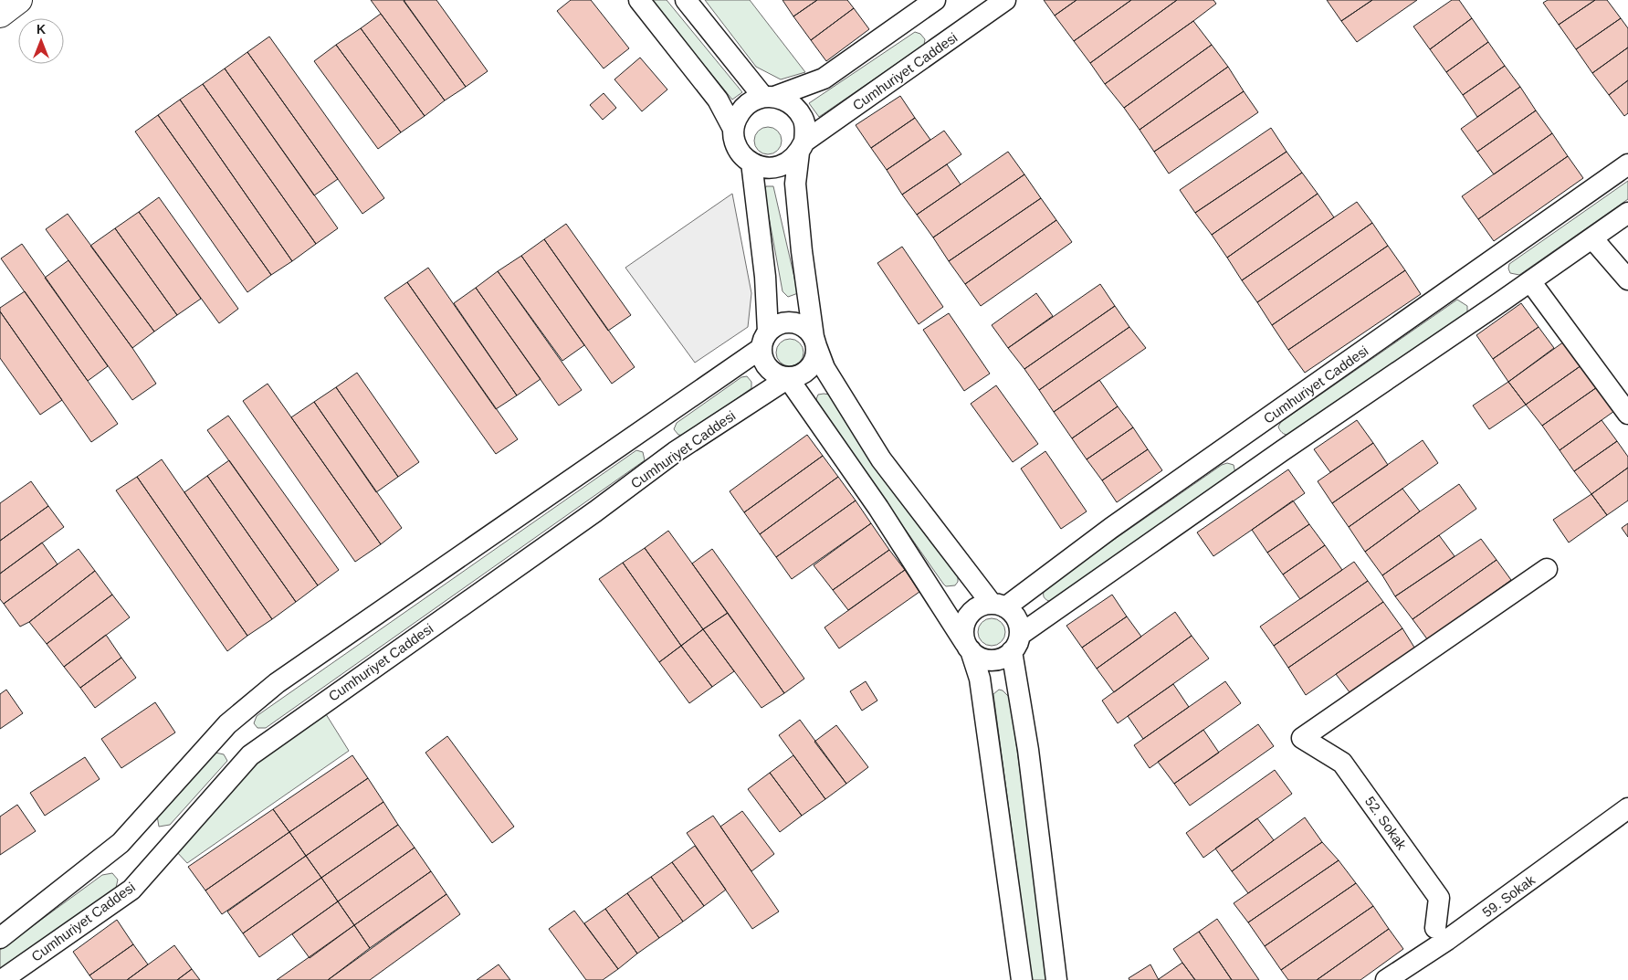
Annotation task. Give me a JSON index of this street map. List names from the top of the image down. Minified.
{"streets":{"street":["Cumhuriyet Caddesi","52. Sokak","59. Sokak"]},"north":"top"}
